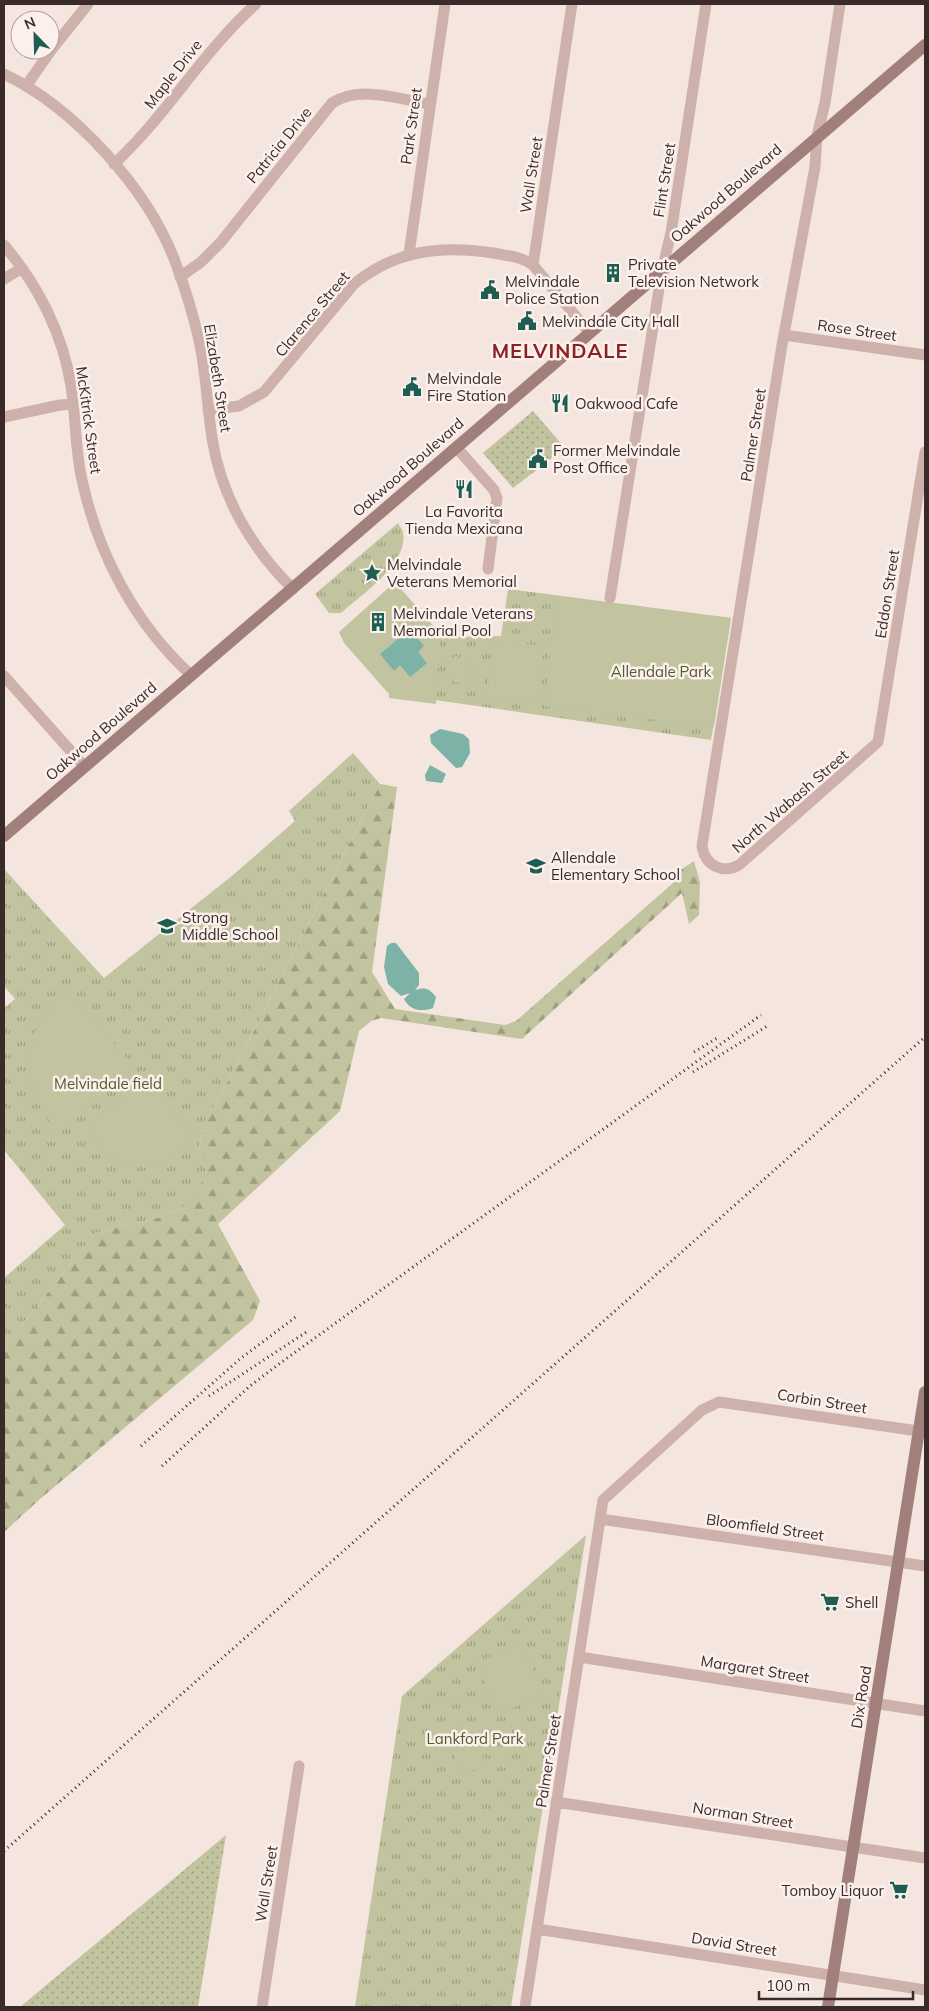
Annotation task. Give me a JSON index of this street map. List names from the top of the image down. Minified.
{"streets":{"main road":["Oakwood Boulevard","Dix Road"],"street":["Maple Drive","Park Street","Patricia Drive","Wall Street","Flint Street","Clarence Street","Rose Street","Elizabeth Street","McKitrick Street","Palmer Street","Eddon Street","North Wabash Street","Corbin Street","Bloomfield Street","Margaret Street","Norman Street","David Street"]},"crossings":[["Maple Drive","Elizabeth Street"],["Park Street","Patricia Drive"],["Park Street","Clarence Street"],["Patricia Drive","Elizabeth Street"],["Wall Street","Clarence Street"],["Flint Street","Oakwood Boulevard"],["Oakwood Boulevard","Elizabeth Street"],["Oakwood Boulevard","McKitrick Street"],["Oakwood Boulevard","Palmer Street"],["Clarence Street","Elizabeth Street"],["Rose Street","Palmer Street"],["Palmer Street","North Wabash Street"],["Palmer Street","Corbin Street"],["Palmer Street","Bloomfield Street"],["Palmer Street","Margaret Street"],["Palmer Street","Norman Street"],["Palmer Street","David Street"],["Eddon Street","North Wabash Street"],["Corbin Street","Dix Road"],["Bloomfield Street","Dix Road"],["Margaret Street","Dix Road"],["Dix Road","Norman Street"],["Dix Road","David Street"]],"districts":["MELVINDALE"],"parks":["Allendale Park","Melvindale field","Lankford Park"],"places":{"building":["Private Television Network","Melvindale Veterans Memorial Pool"],"public building":["Melvindale Police Station","Melvindale City Hall","Melvindale Fire Station","Former Melvindale Post Office"],"restaurant":["Oakwood Cafe","La Favorita Tienda Mexicana"],"place":["Melvindale Veterans Memorial"],"school or university":["Allendale Elementary School","Strong Middle School"],"supermarket":["Shell","Tomboy Liquor"]},"scale_bar":"100 m","north":"top left"}
